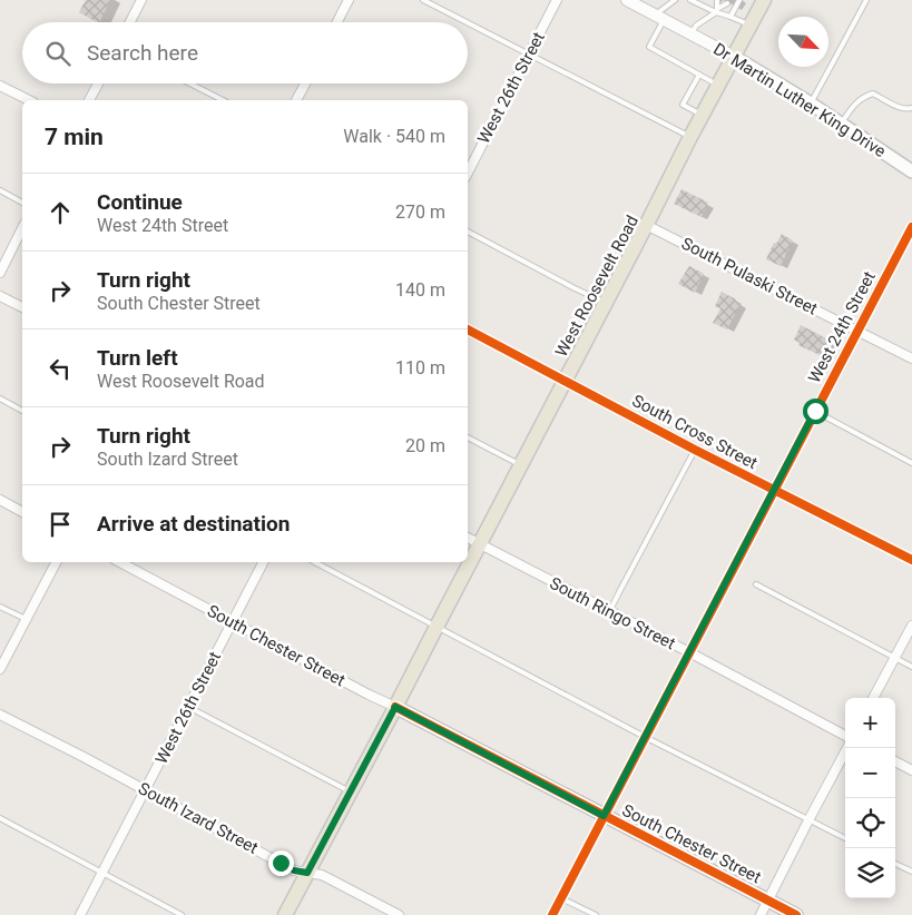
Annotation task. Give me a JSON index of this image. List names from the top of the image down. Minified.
{"streets":{"main road":["Dr Martin Luther King Drive","West Roosevelt Road","South Chester Street"],"street":["West 26th Street","South Pulaski Street","West 24th Street","South Cross Street","South Ringo Street","South Izard Street"]},"crossings":[["West 26th Street","South Chester Street"],["West 26th Street","South Izard Street"],["Dr Martin Luther King Drive","West Roosevelt Road"],["South Pulaski Street","West Roosevelt Road"],["South Pulaski Street","West 24th Street"],["West Roosevelt Road","South Cross Street"],["West Roosevelt Road","South Ringo Street"],["West Roosevelt Road","South Chester Street"],["West Roosevelt Road","South Izard Street"],["West 24th Street","South Cross Street"],["West 24th Street","South Ringo Street"],["West 24th Street","South Chester Street"]],"north":"bottom right","page":{"search":"Search here","heading":["7 min","Walk · 540 m"],"list":[["Continue","West 24th Street","270 m"],["Turn right","South Chester Street","140 m"],["Turn left","West Roosevelt Road","110 m"],["Turn right","South Izard Street","20 m"],"Arrive at destination"],"map_buttons":["+","−"]}}
